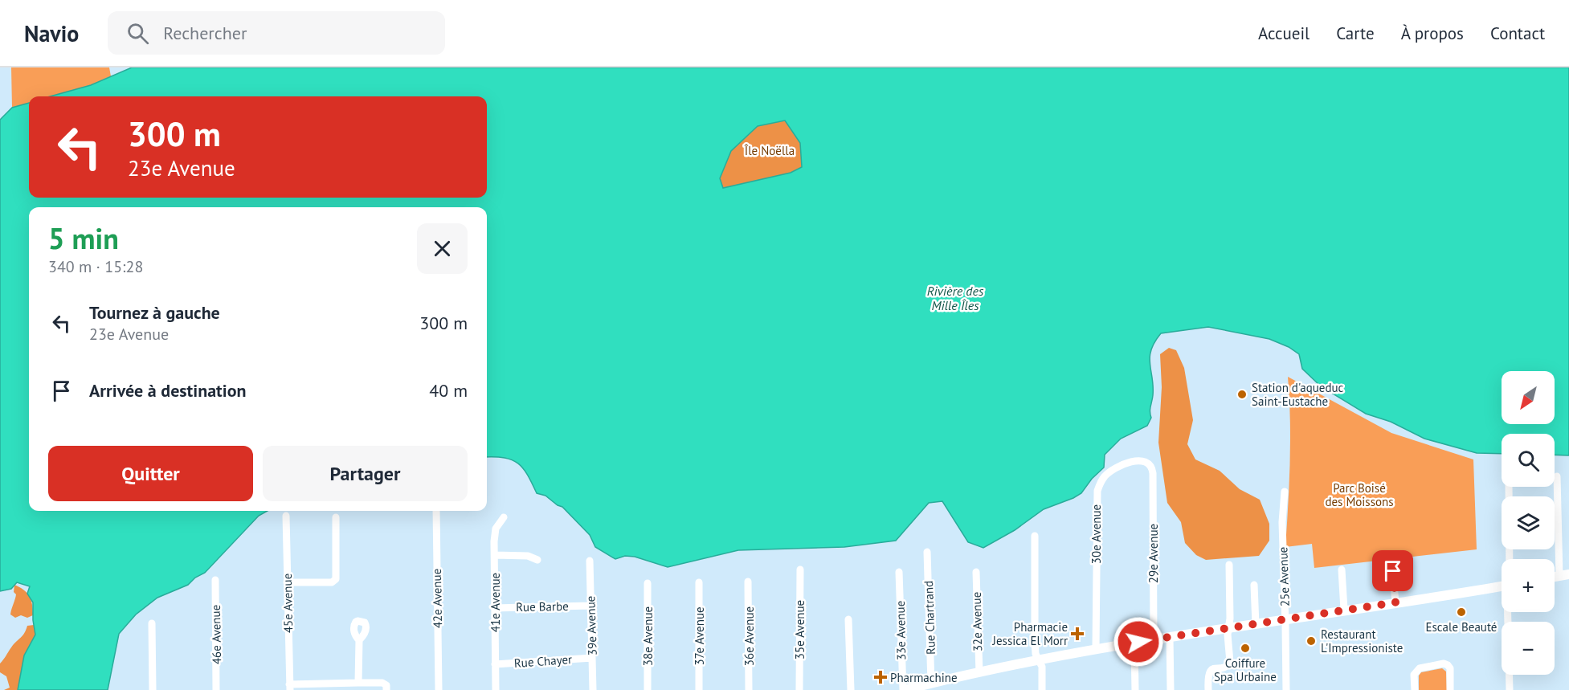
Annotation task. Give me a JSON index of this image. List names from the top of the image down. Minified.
{"streets":{"street":["30e Avenue","29e Avenue","25e Avenue","42e Avenue","41e Avenue","45e Avenue","Rue Barbe","Rue Chartrand","32e Avenue","39e Avenue","35e Avenue","33e Avenue","46e Avenue","38e Avenue","37e Avenue","36e Avenue","Rue Chayer"]},"crossings":[["30e Avenue","29e Avenue"],["41e Avenue","Rue Barbe"],["41e Avenue","Rue Chayer"],["Rue Barbe","39e Avenue"],["39e Avenue","Rue Chayer"]],"water":["Rivière des Mille Îles"],"parks":["Île Noëlla","Parc Boisé des Moissons"],"places":{"other":["Station d'aqueduc Saint-Eustache","Escale Beauté","Restaurant L'Impressioniste","Coiffure Spa Urbaine"],"health":["Pharmacie Jessica El Morr","Pharmachine"]},"north":"bottom left","page":{"header":"Navio","search":"Rechercher","nav":["Accueil","Carte","À propos","Contact"],"turn":["300 m","23e Avenue"],"heading":["5 min","340 m · 15:28"],"list":[{"name":"Tournez à gauche","note":"23e Avenue","value":"300 m"},{"name":"Arrivée à destination","value":"40 m"}],"map_buttons":["+","−"],"buttons":["Quitter","Partager"]}}
